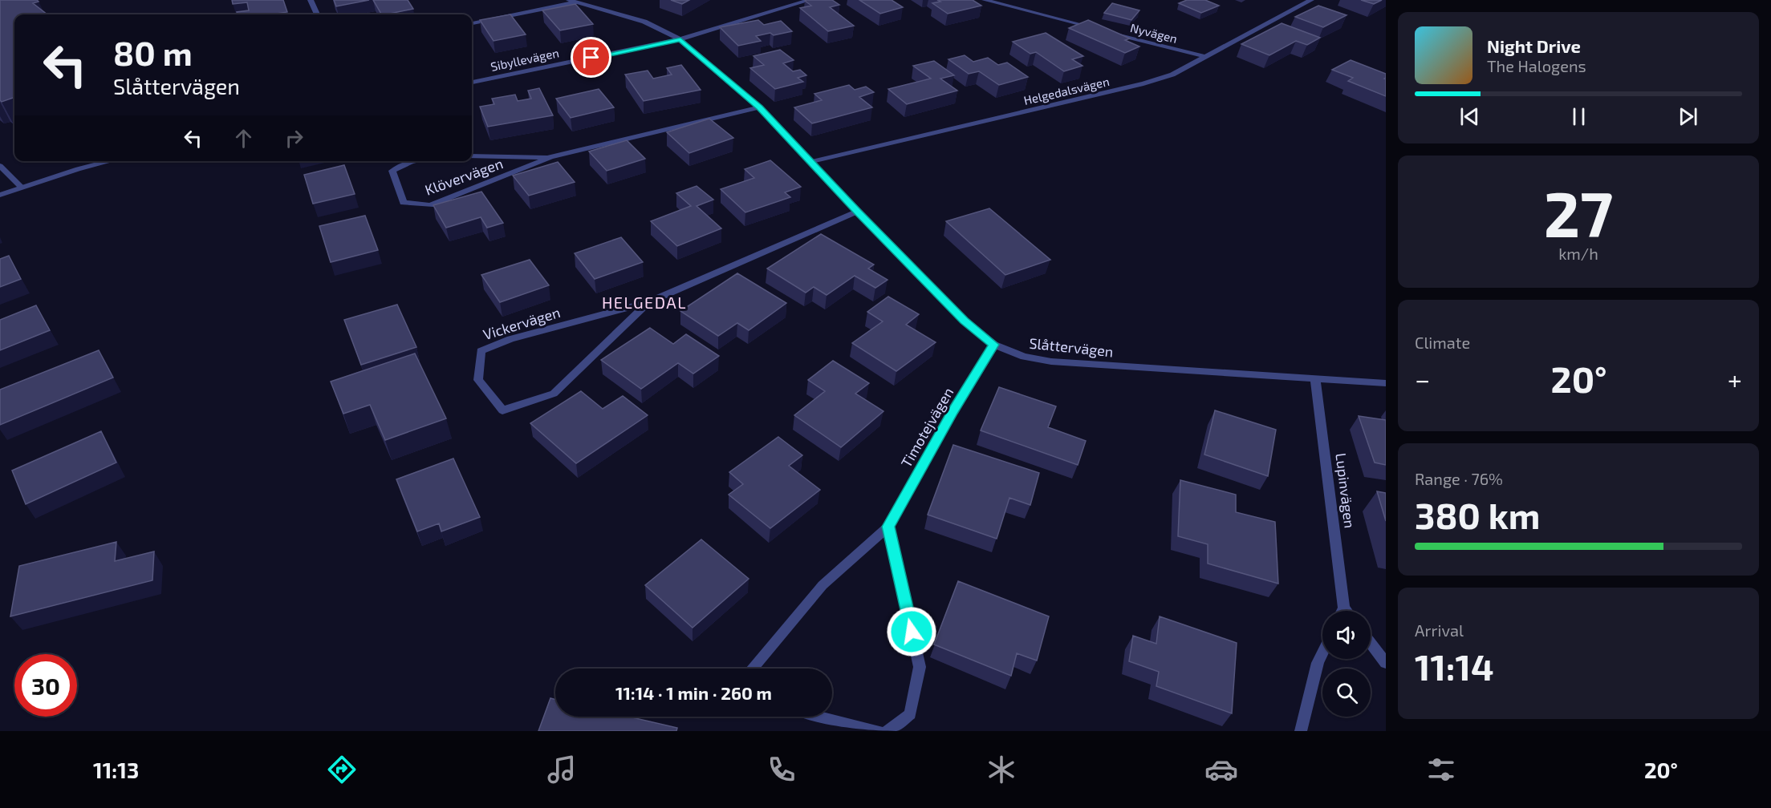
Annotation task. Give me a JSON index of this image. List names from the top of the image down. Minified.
{"streets":{"street":["Nyvägen","Sibyllevägen","Helgedalsvägen","Klövervägen","Vickervägen","Slåttervägen","Timotejvägen","Lupinvägen"]},"crossings":[["Nyvägen","Helgedalsvägen"],["Sibyllevägen","Slåttervägen"],["Helgedalsvägen","Slåttervägen"],["Klövervägen","Slåttervägen"],["Vickervägen","Slåttervägen"],["Slåttervägen","Timotejvägen"],["Slåttervägen","Lupinvägen"]],"districts":["HELGEDAL"],"page":{"turn":["80 m","Slåttervägen"],"song":["Night Drive","The Halogens"],"tile":[["27","km/h"],"Climate",["Range · 76%","380 km"],["Arrival","11:14"]],"heat":["−","20°","+"],"limit":"30","trip":"11:14 · 1 min · 260 m","tabs":["11:13","20°"]}}
